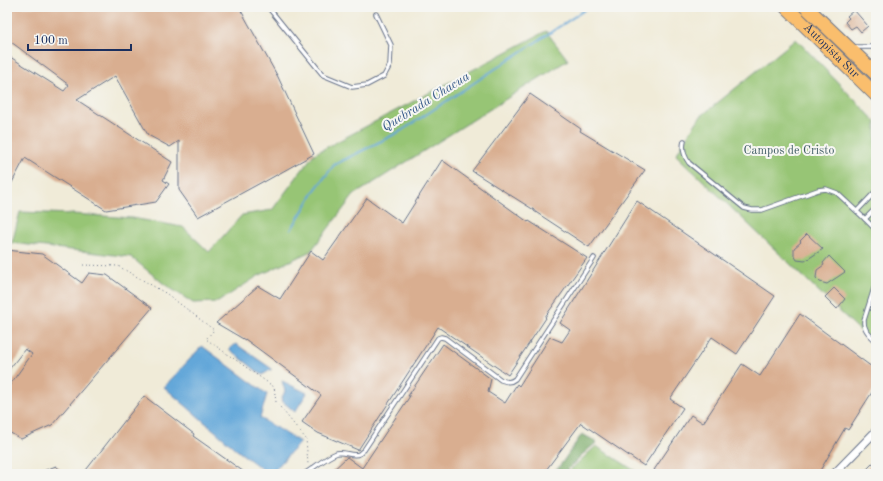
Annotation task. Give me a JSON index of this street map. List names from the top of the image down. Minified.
{"streets":{"highway":["Autopista Sur"]},"water":["Quebrada Chacua"],"parks":["Campos de Cristo"],"scale_bar":"100 m"}
